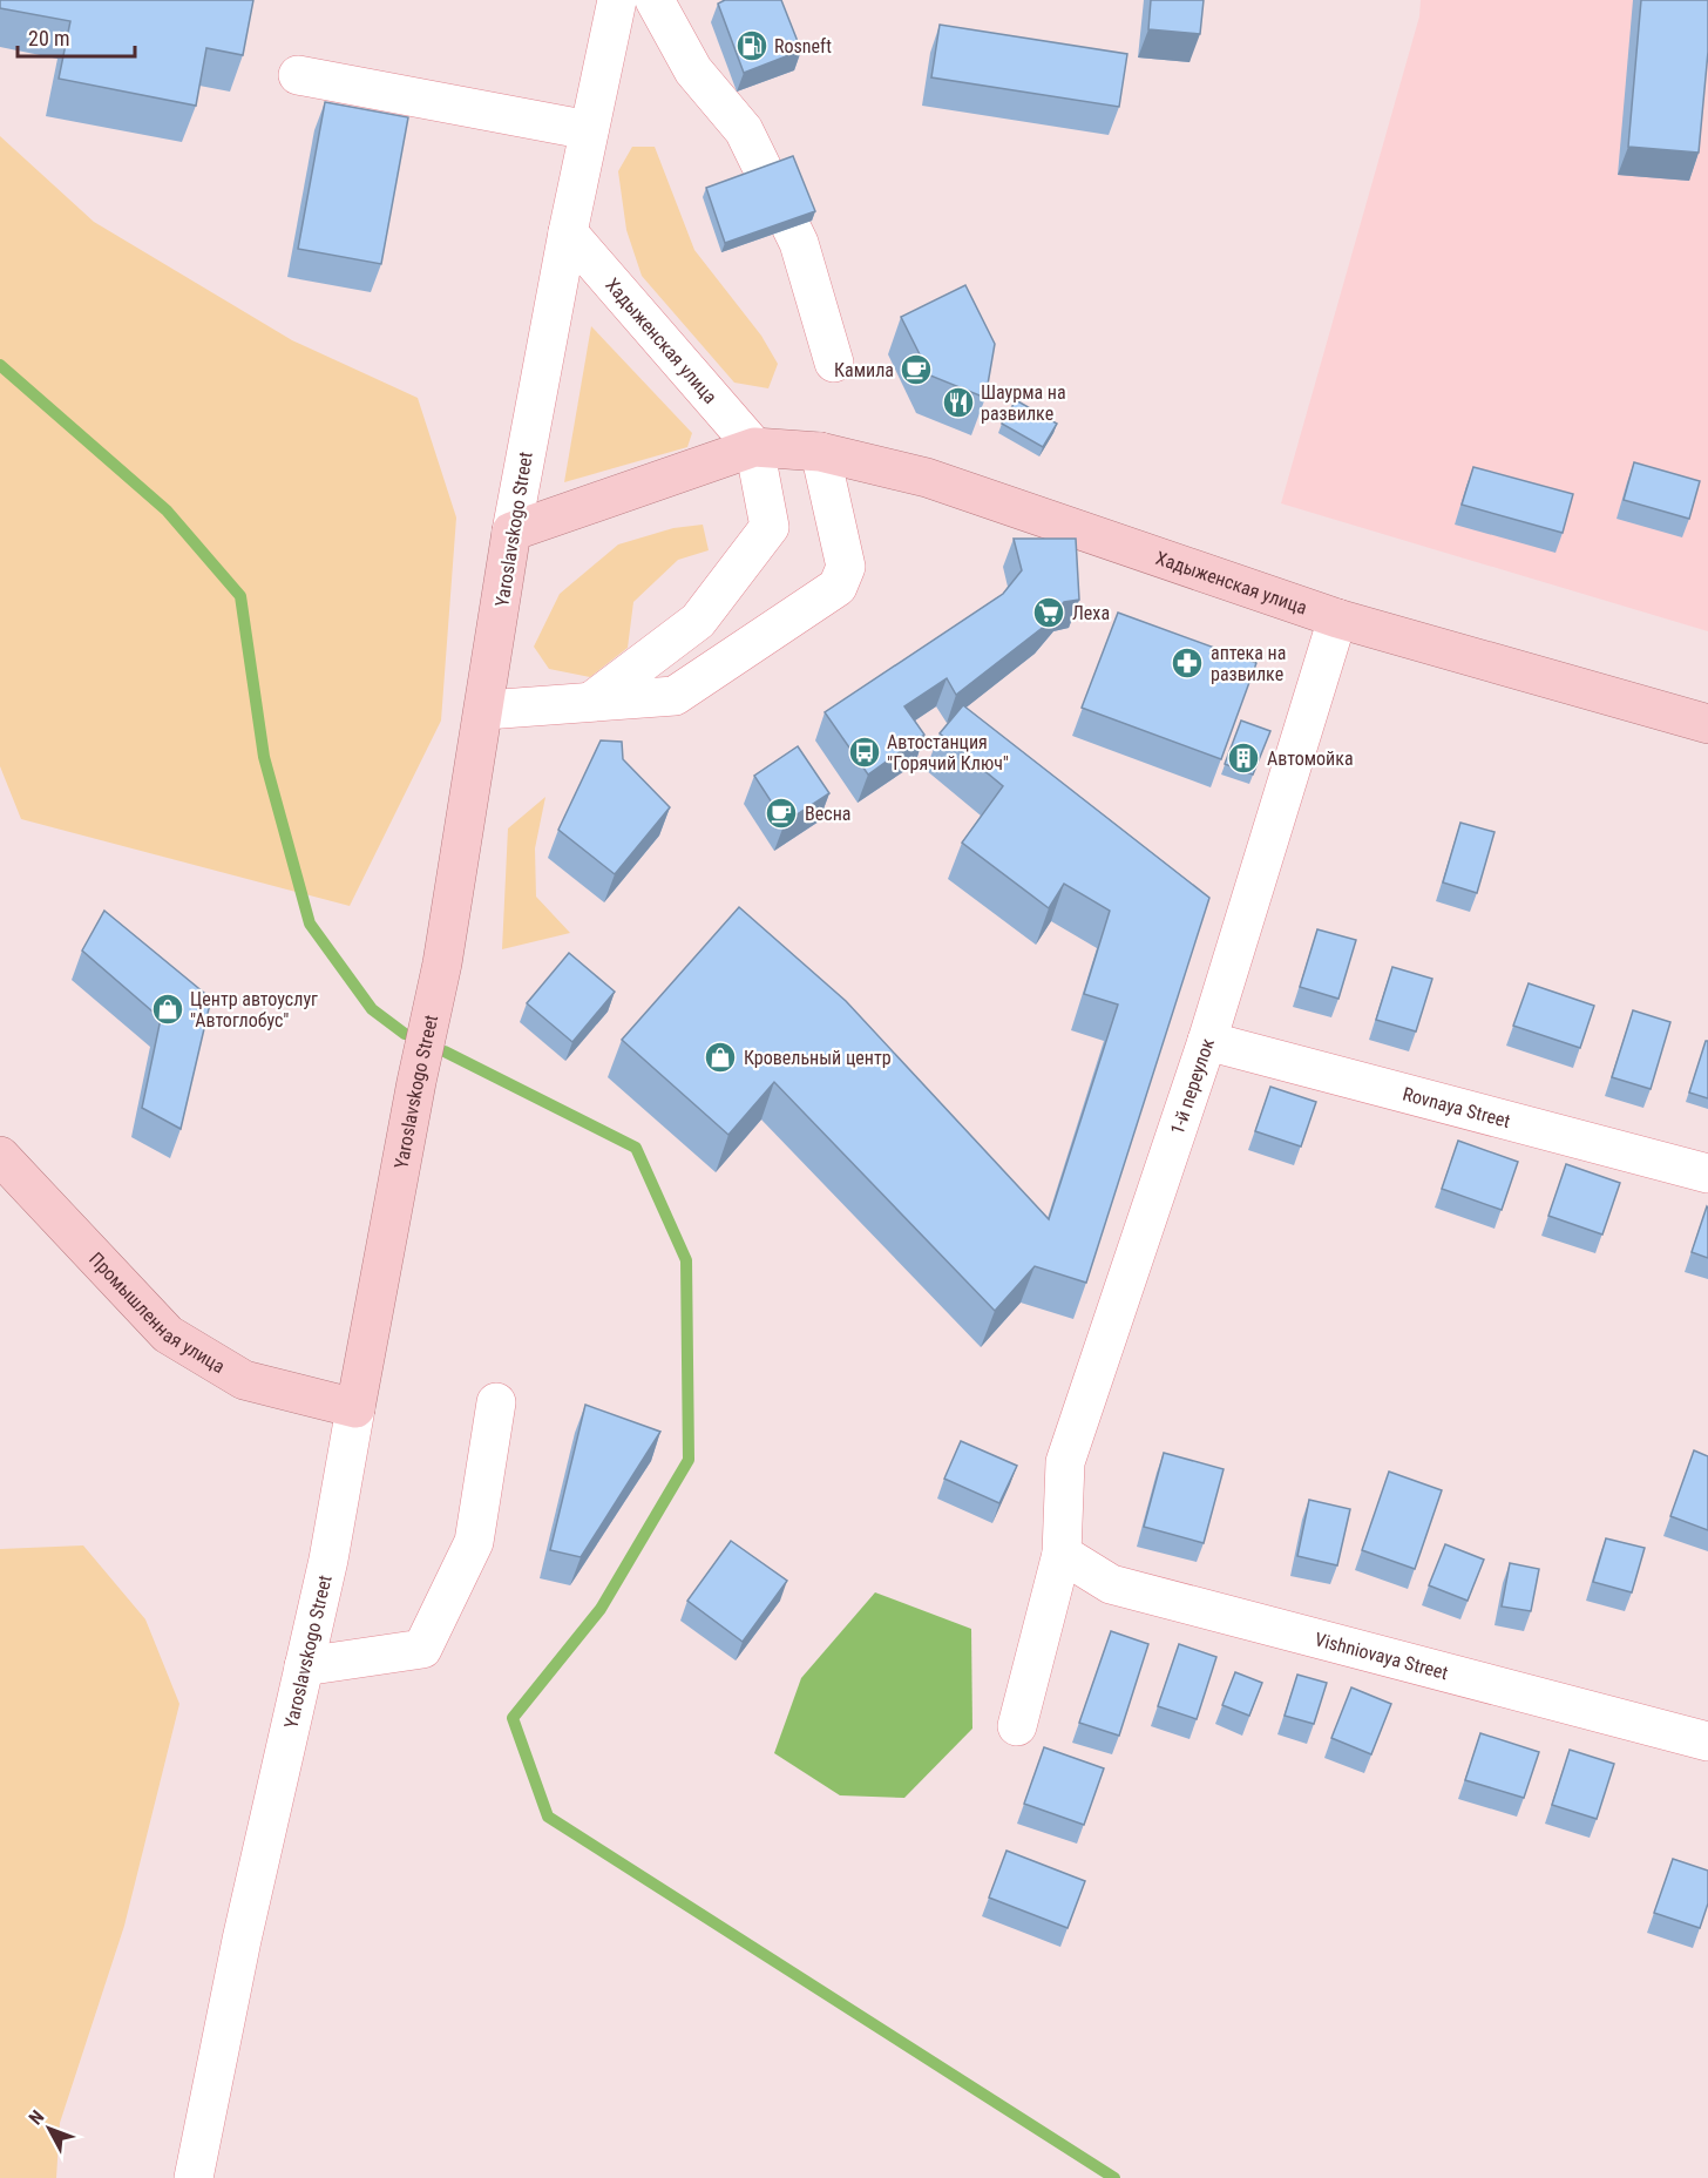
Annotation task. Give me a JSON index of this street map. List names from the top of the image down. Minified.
{"streets":{"main road":["Хадыженская улица","Yaroslavskogo Street","Промышленная улица"],"street":["1-й переулок","Rovnaya Street","Vishniovaya Street"]},"crossings":[["Хадыженская улица","Yaroslavskogo Street"],["Хадыженская улица","1-й переулок"],["Yaroslavskogo Street","Промышленная улица"],["1-й переулок","Rovnaya Street"],["1-й переулок","Vishniovaya Street"]],"places":{"fuel station":["Rosneft"],"cafe":["Камила","Весна"],"restaurant":["Шаурма на развилке"],"supermarket":["Леха"],"pharmacy":["аптека на развилке"],"bus stop":["Автостанция \"Горячий Ключ\""],"building":["Автомойка"],"shop":["Центр автоуслуг \"Автоглобус\"","Кровельный центр"]},"scale_bar":"20 m","north":"top left"}
